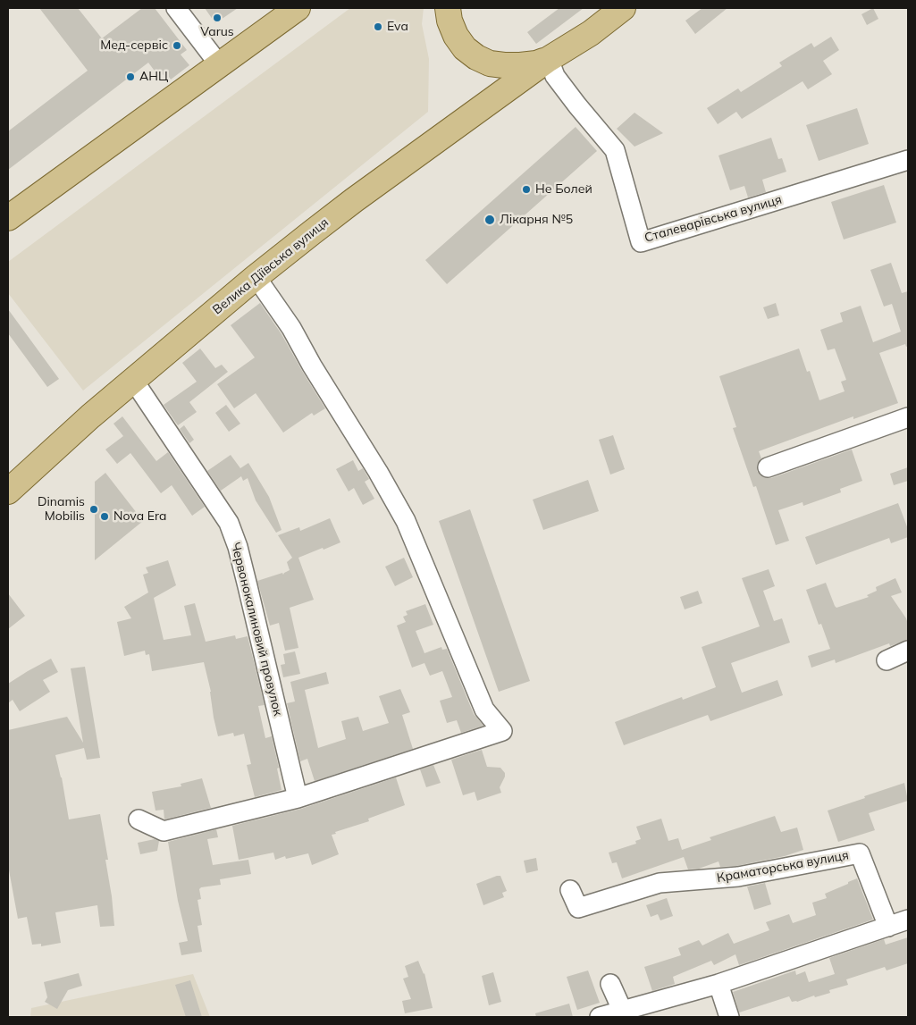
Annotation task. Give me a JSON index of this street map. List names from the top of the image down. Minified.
{"streets":{"main road":["Велика Діївська вулиця"],"street":["Сталеварівська вулиця","Червонокалиновий провулок","Краматорська вулиця"]},"crossings":[["Сталеварівська вулиця","Велика Діївська вулиця"],["Велика Діївська вулиця","Червонокалиновий провулок"]],"places":["Varus","Eva","Мед-сервіс","АНЦ","Не Болей","Лікарня №5","Dinamis Mobilis","Nova Era"]}
